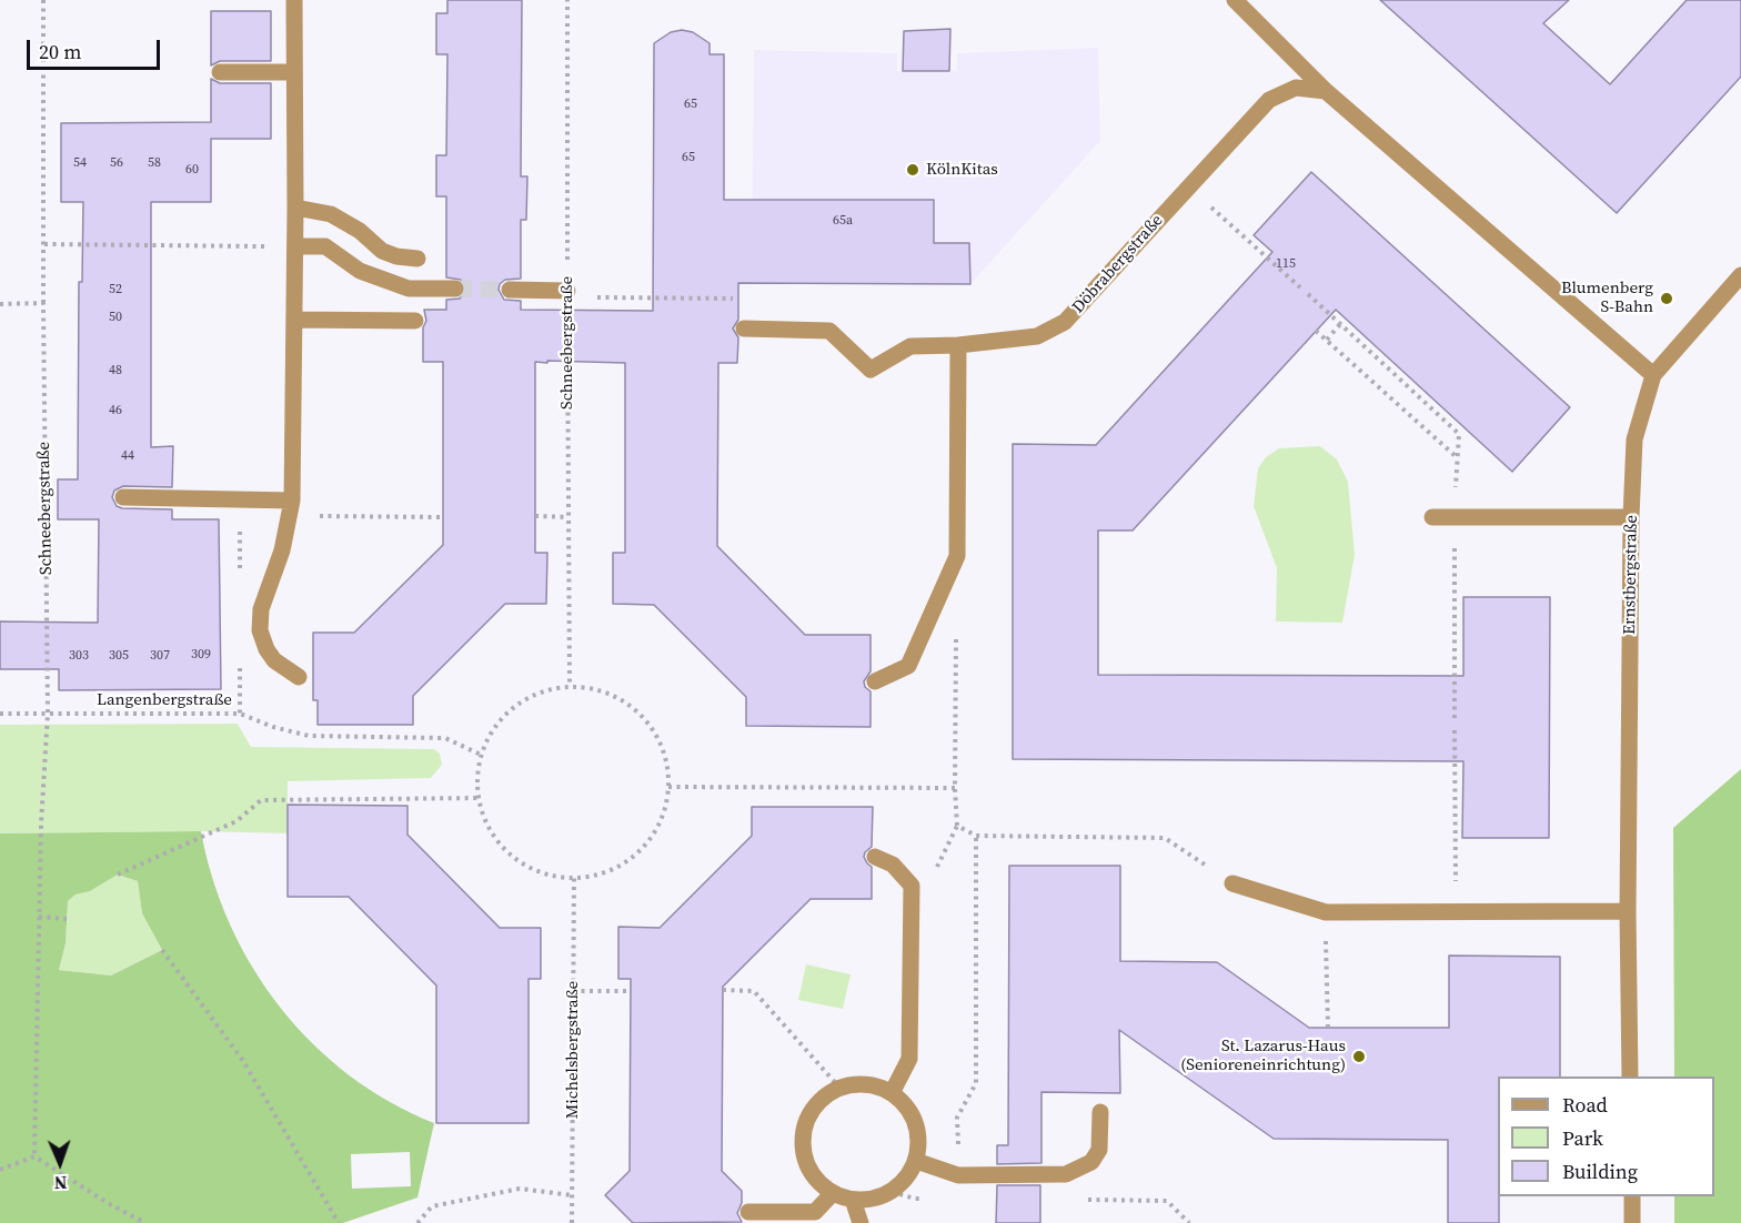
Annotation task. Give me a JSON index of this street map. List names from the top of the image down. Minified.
{"streets":{"street":["Döbrabergstraße","Ernstbergstraße"],"path":["Schneebergstraße","Langenbergstraße","Michelsbergstraße"]},"crossings":[["Schneebergstraße","Langenbergstraße"],["Schneebergstraße","Michelsbergstraße"],["Langenbergstraße","Michelsbergstraße"]],"places":["KölnKitas","Blumenberg S-Bahn","St. Lazarus-Haus (Senioreneinrichtung)"],"house_numbers":["65","65","54","56","58","60","65a","115","52","50","48","46","44","309","303","305","307"],"legend":["Road","Park","Building"],"scale_bar":"20 m","north":"bottom"}
